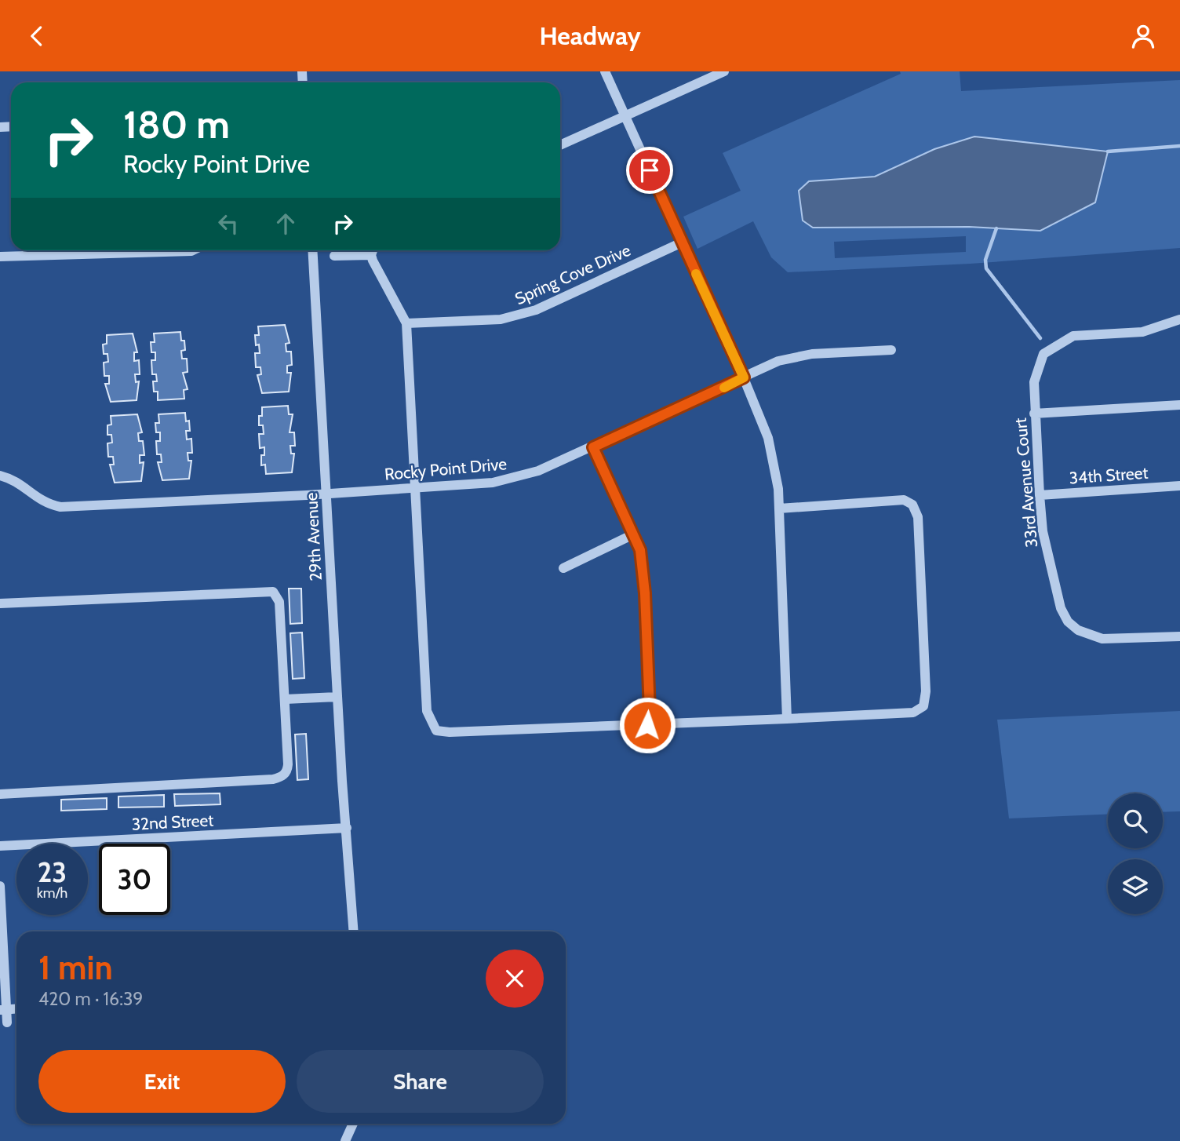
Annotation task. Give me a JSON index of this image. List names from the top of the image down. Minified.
{"streets":{"street":["Spring Cove Drive","Rocky Point Drive","34th Street","33rd Avenue Court","29th Avenue","32nd Street"]},"crossings":[["Rocky Point Drive","29th Avenue"],["34th Street","33rd Avenue Court"],["29th Avenue","32nd Street"]],"page":{"header":"Headway","turn":["180 m","Rocky Point Drive"],"speed":"23 km/h","limit":"30","heading":["1 min","420 m · 16:39"],"buttons":["Exit","Share"]}}
